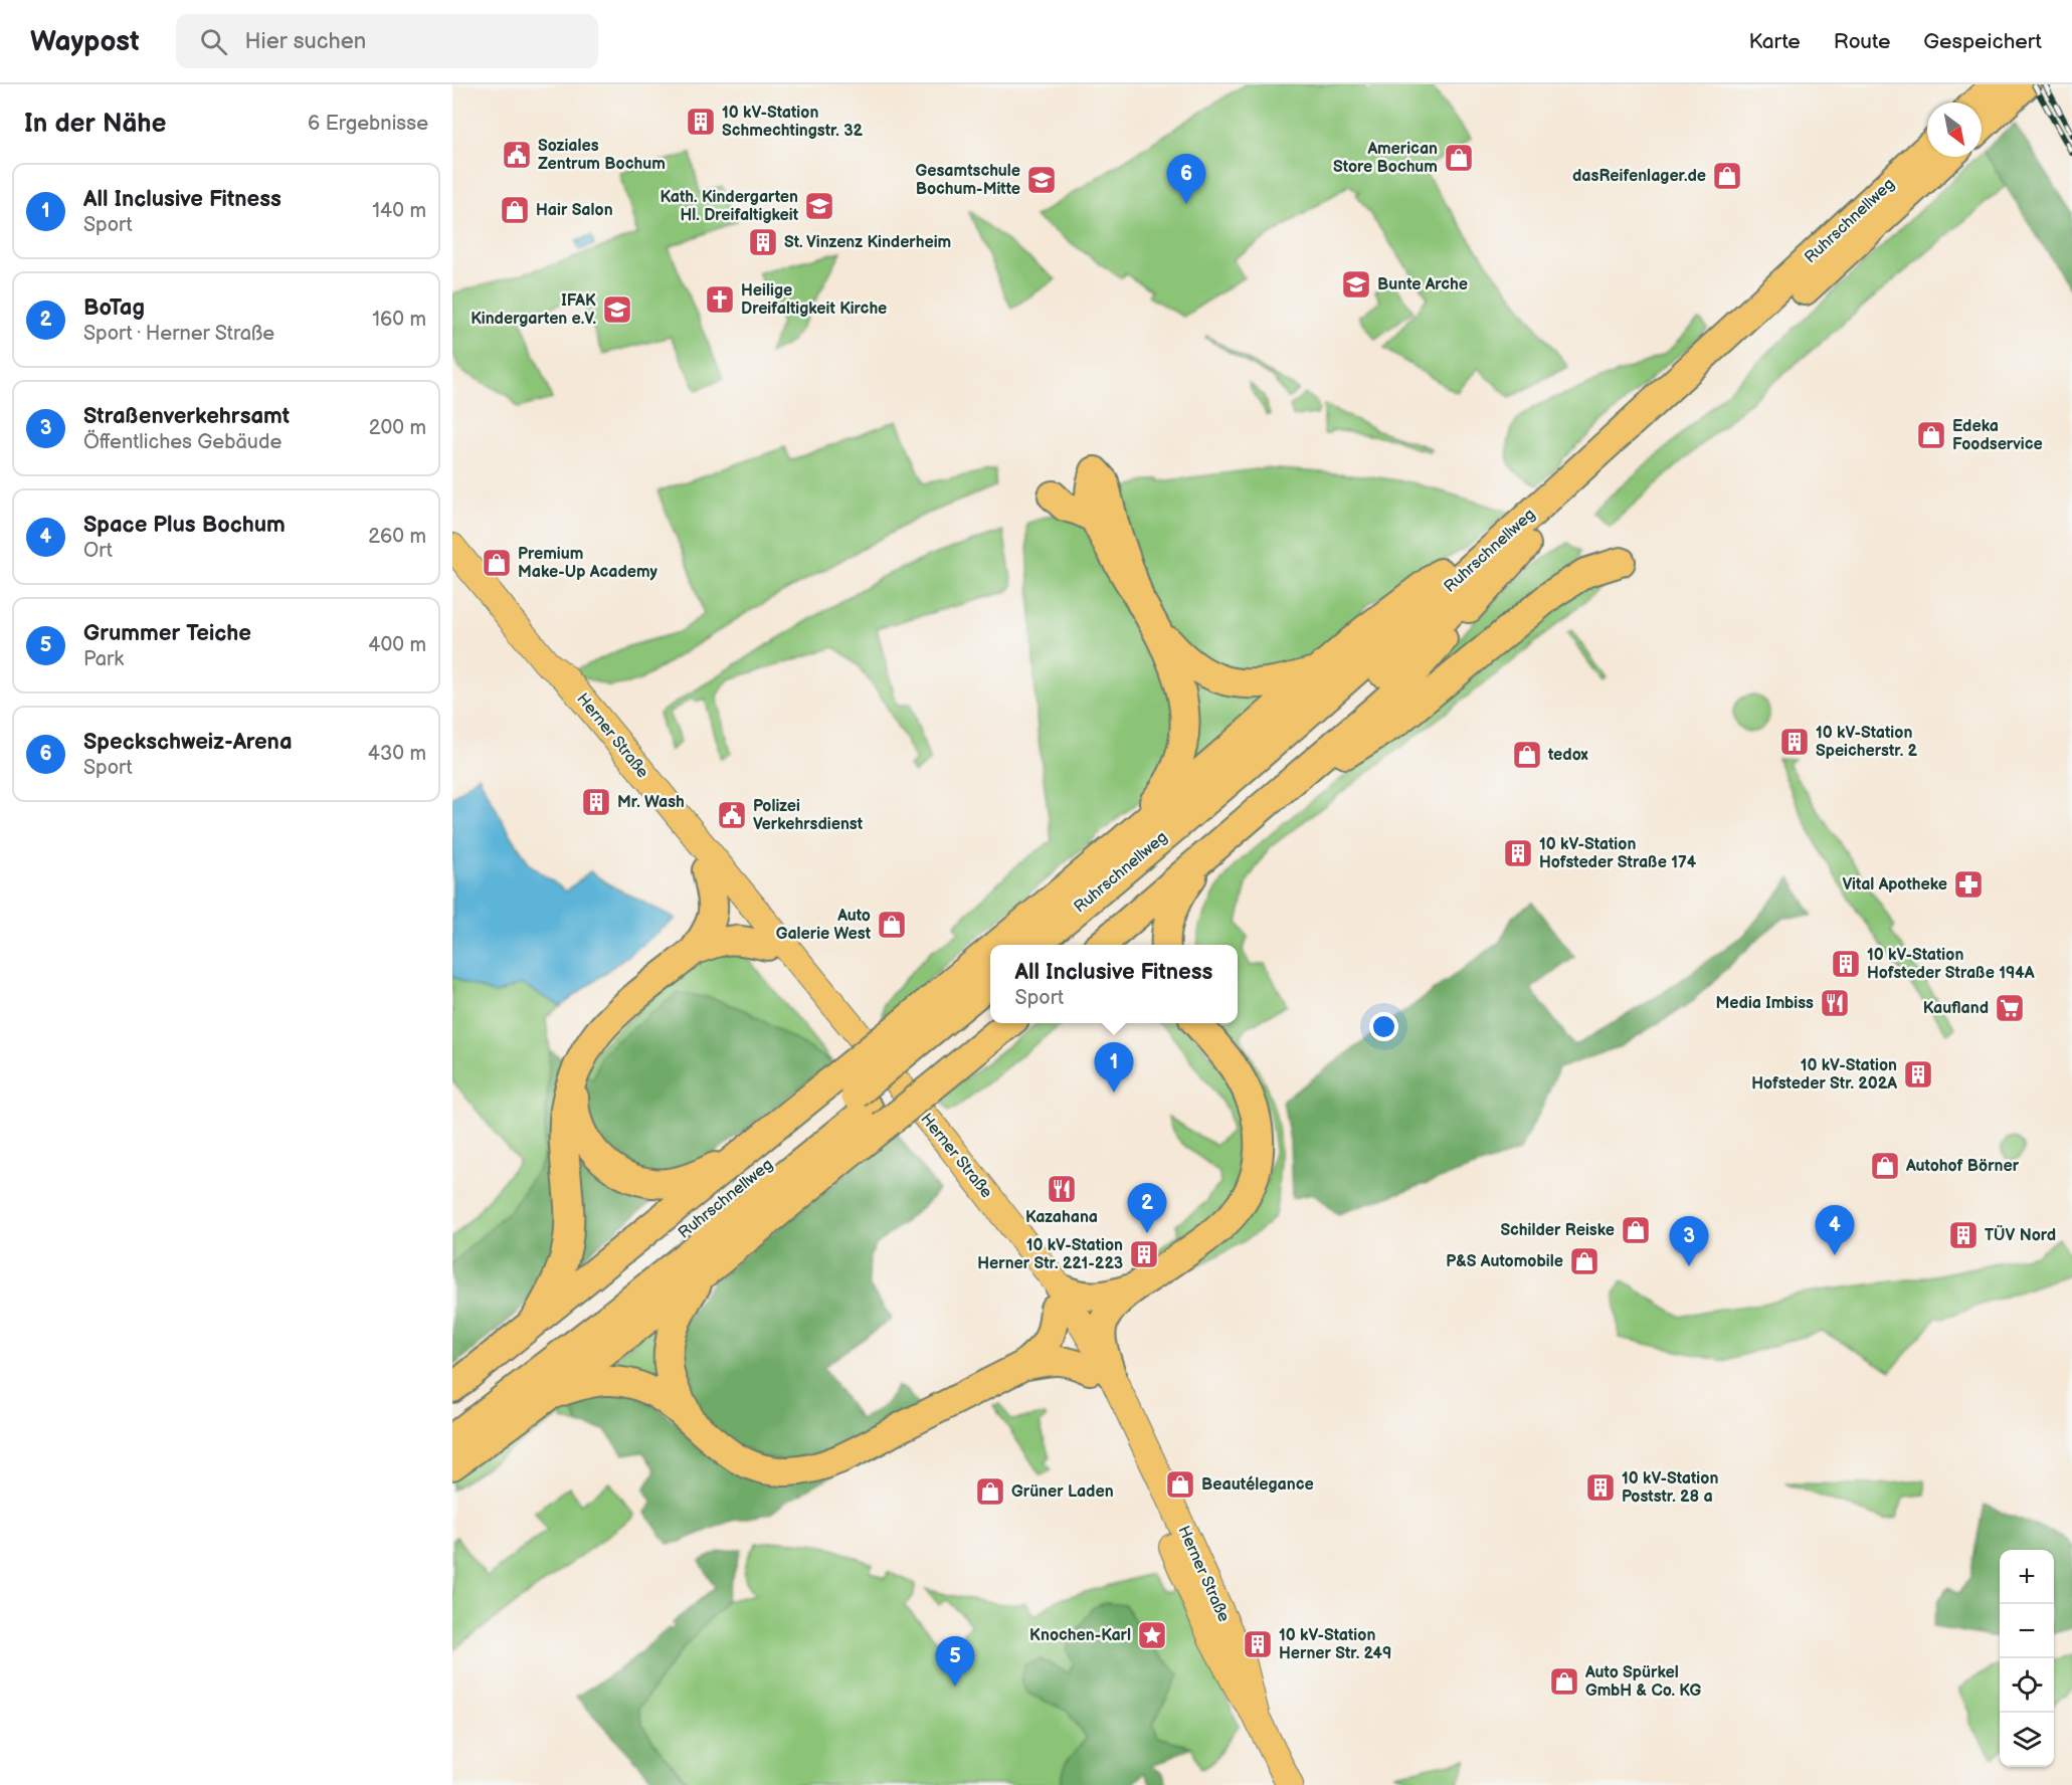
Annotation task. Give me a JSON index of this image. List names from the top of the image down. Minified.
{"streets":{"highway":["Ruhrschnellweg"],"main road":["Herner Straße"]},"places":{"building":["10 kV-Station Schmechtingstr. 32","St. Vinzenz Kinderheim","10 kV-Station Speicherstr. 2","Mr. Wash","10 kV-Station Hofsteder Straße 174","10 kV-Station Hofsteder Straße 194A","10 kV-Station Hofsteder Str. 202A","TÜV Nord","10 kV-Station Herner Str. 221-223","10 kV-Station Poststr. 28 a","10 kV-Station Herner Str. 249"],"public building":["Soziales Zentrum Bochum","Polizei Verkehrsdienst"],"shop":["American Store Bochum","dasReifenlager.de","Hair Salon","Edeka Foodservice","Premium Make-Up Academy","tedox","Auto Galerie West","Autohof Börner","Schilder Reiske","P&S Automobile","Beautélegance","Grüner Laden","Auto Spürkel GmbH & Co. KG"],"school or university":["Gesamtschule Bochum-Mitte","Kath. Kindergarten Hl. Dreifaltigkeit","Bunte Arche","IFAK Kindergarten e.V."],"church":["Heilige Dreifaltigkeit Kirche"],"pharmacy":["Vital Apotheke"],"restaurant":["Media Imbiss","Kazahana"],"supermarket":["Kaufland"],"place":["Knochen-Karl"]},"north":"bottom right","page":{"header":"Waypost","search":"Hier suchen","nav":["Karte","Route","Gespeichert"],"heading":["In der Nähe","6 Ergebnisse"],"pins":["6","1","2","4","3","5"],"list":[{"mark":"1","name":"All Inclusive Fitness","note":"Sport","value":"140 m"},{"mark":"2","name":"BoTag","note":"Sport · Herner Straße","value":"160 m"},{"mark":"3","name":"Straßenverkehrsamt","note":"Öffentliches Gebäude","value":"200 m"},{"mark":"4","name":"Space Plus Bochum","note":"Ort","value":"260 m"},{"mark":"5","name":"Grummer Teiche","note":"Park","value":"400 m"},{"mark":"6","name":"Speckschweiz-Arena","note":"Sport","value":"430 m"}],"popup":["All Inclusive Fitness","Sport"],"map_buttons":["+","−"]}}
